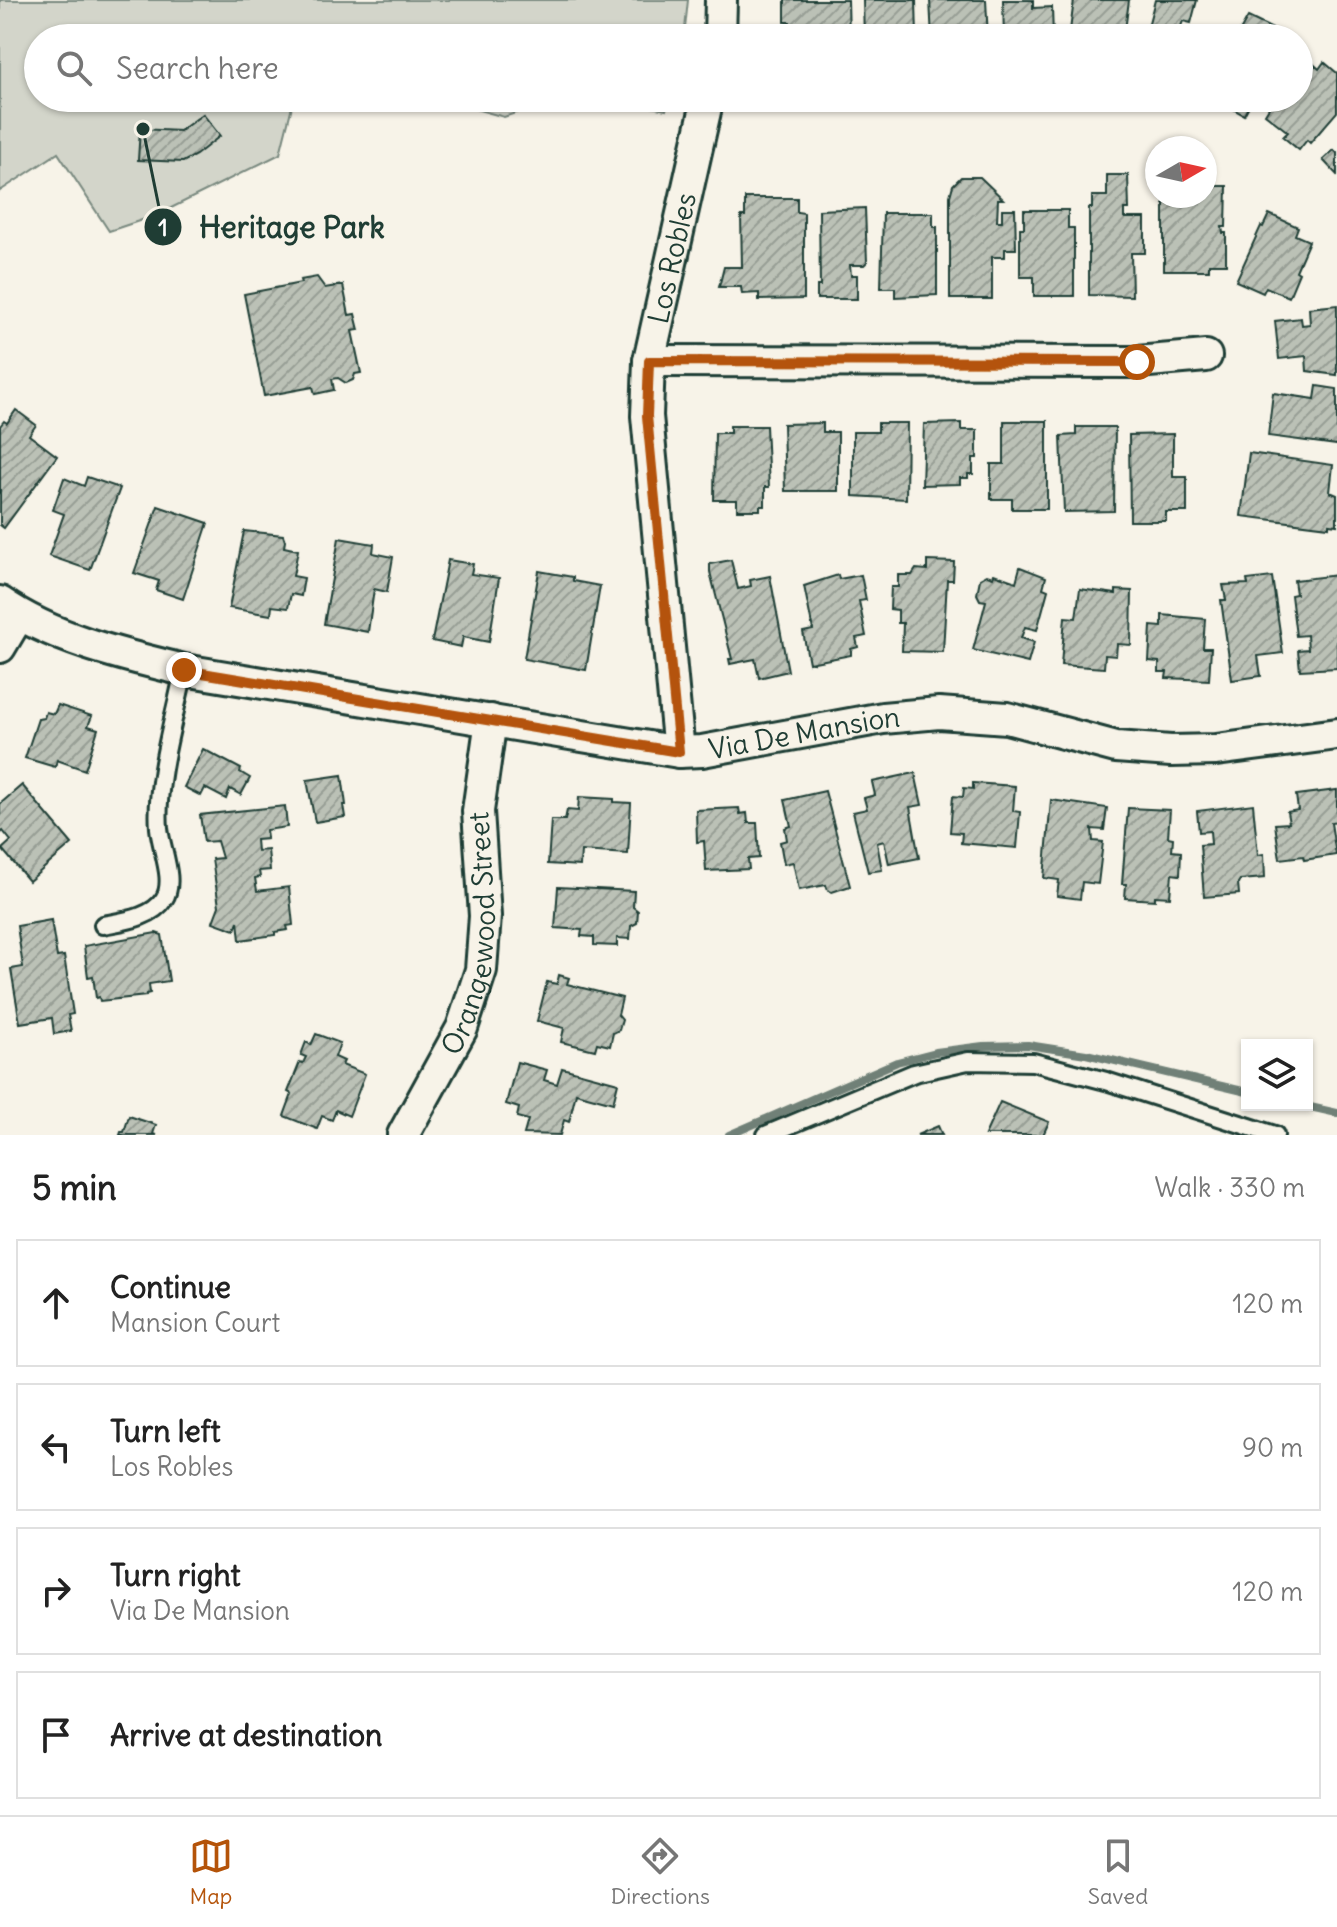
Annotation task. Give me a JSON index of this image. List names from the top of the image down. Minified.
{"streets":{"street":["Los Robles","Via De Mansion","Orangewood Street"]},"crossings":[["Los Robles","Via De Mansion"],["Via De Mansion","Orangewood Street"]],"places":["Heritage Park"],"north":"right","page":{"search":"Search here","heading":["5 min","Walk · 330 m"],"list":[["Continue","Mansion Court","120 m"],["Turn left","Los Robles","90 m"],["Turn right","Via De Mansion","120 m"],"Arrive at destination"],"nav":["Map","Directions","Saved"]}}
